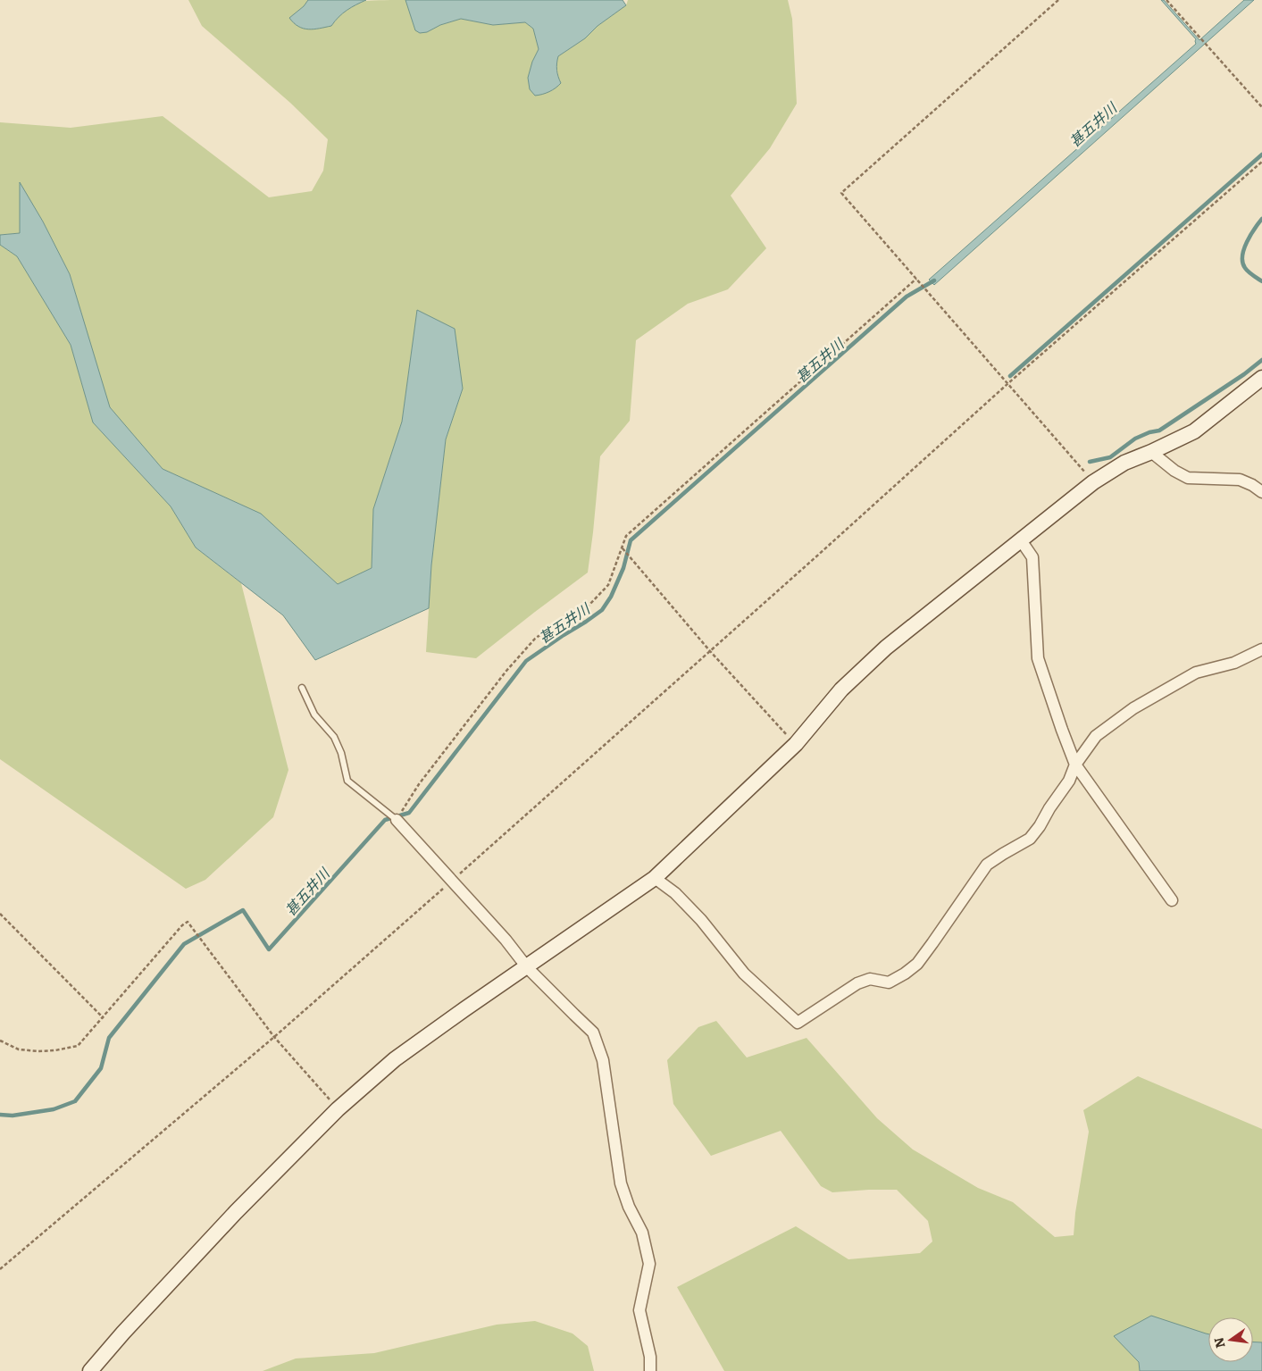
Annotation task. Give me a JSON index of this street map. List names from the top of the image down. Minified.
{"water":["甚五井川"],"north":"left"}
